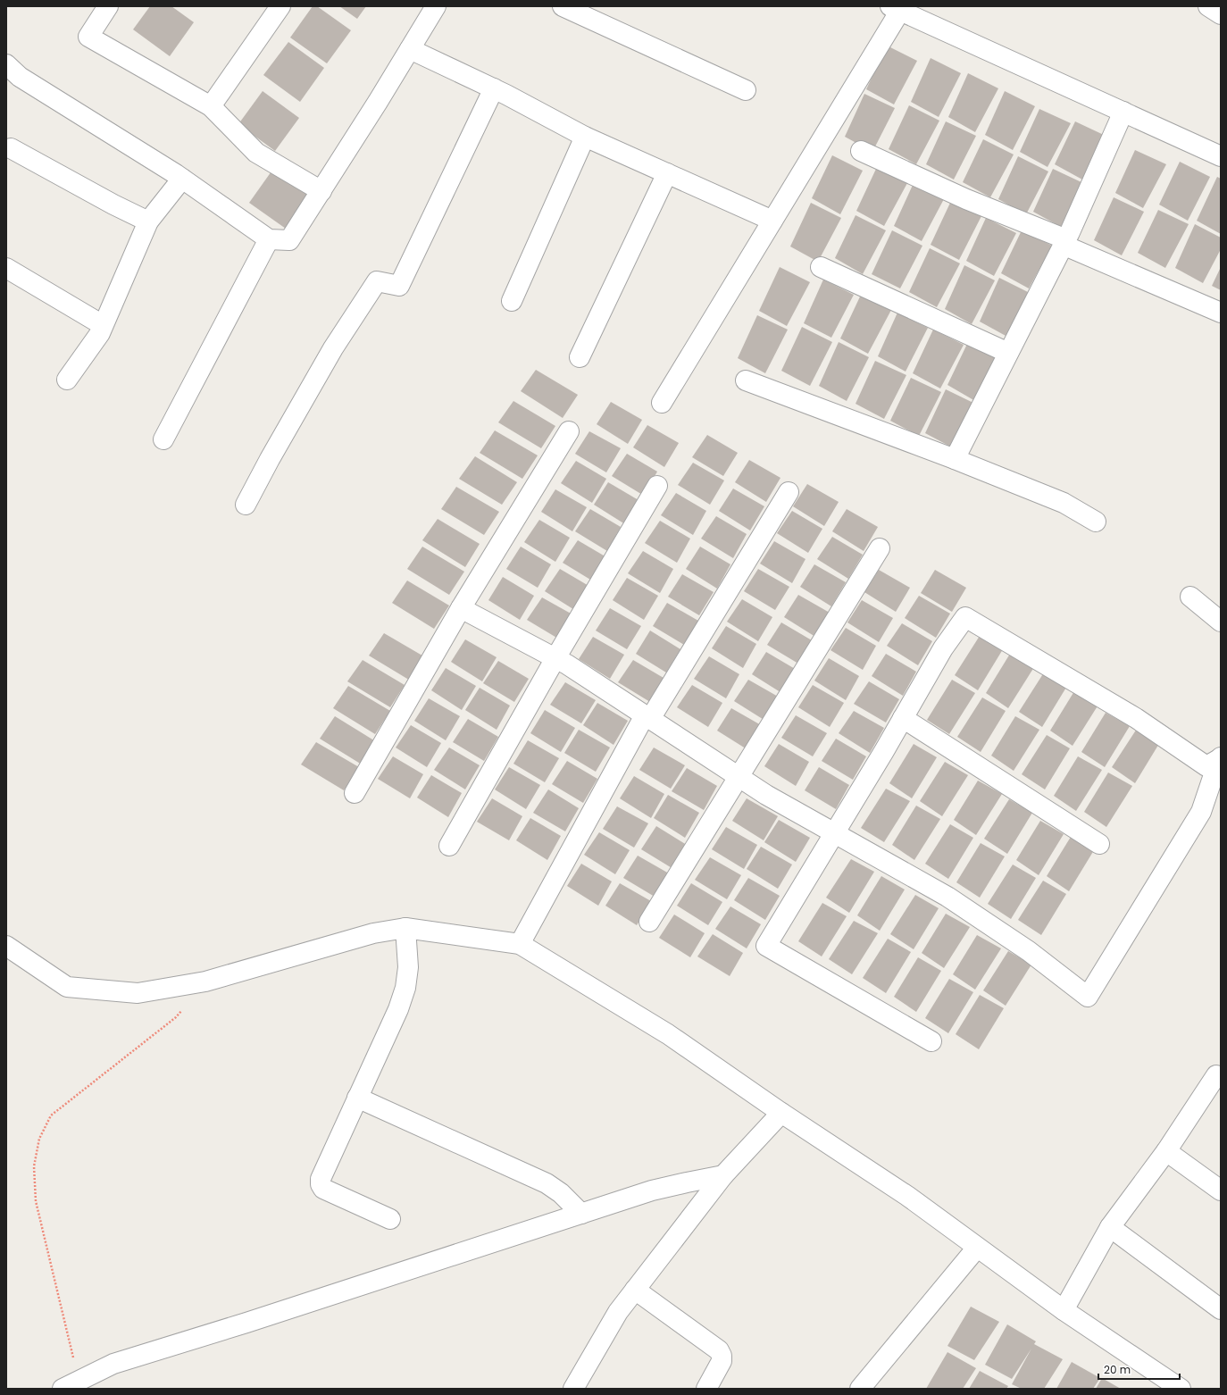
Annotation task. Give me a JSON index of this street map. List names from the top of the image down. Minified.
{"scale_bar":"20 m"}
